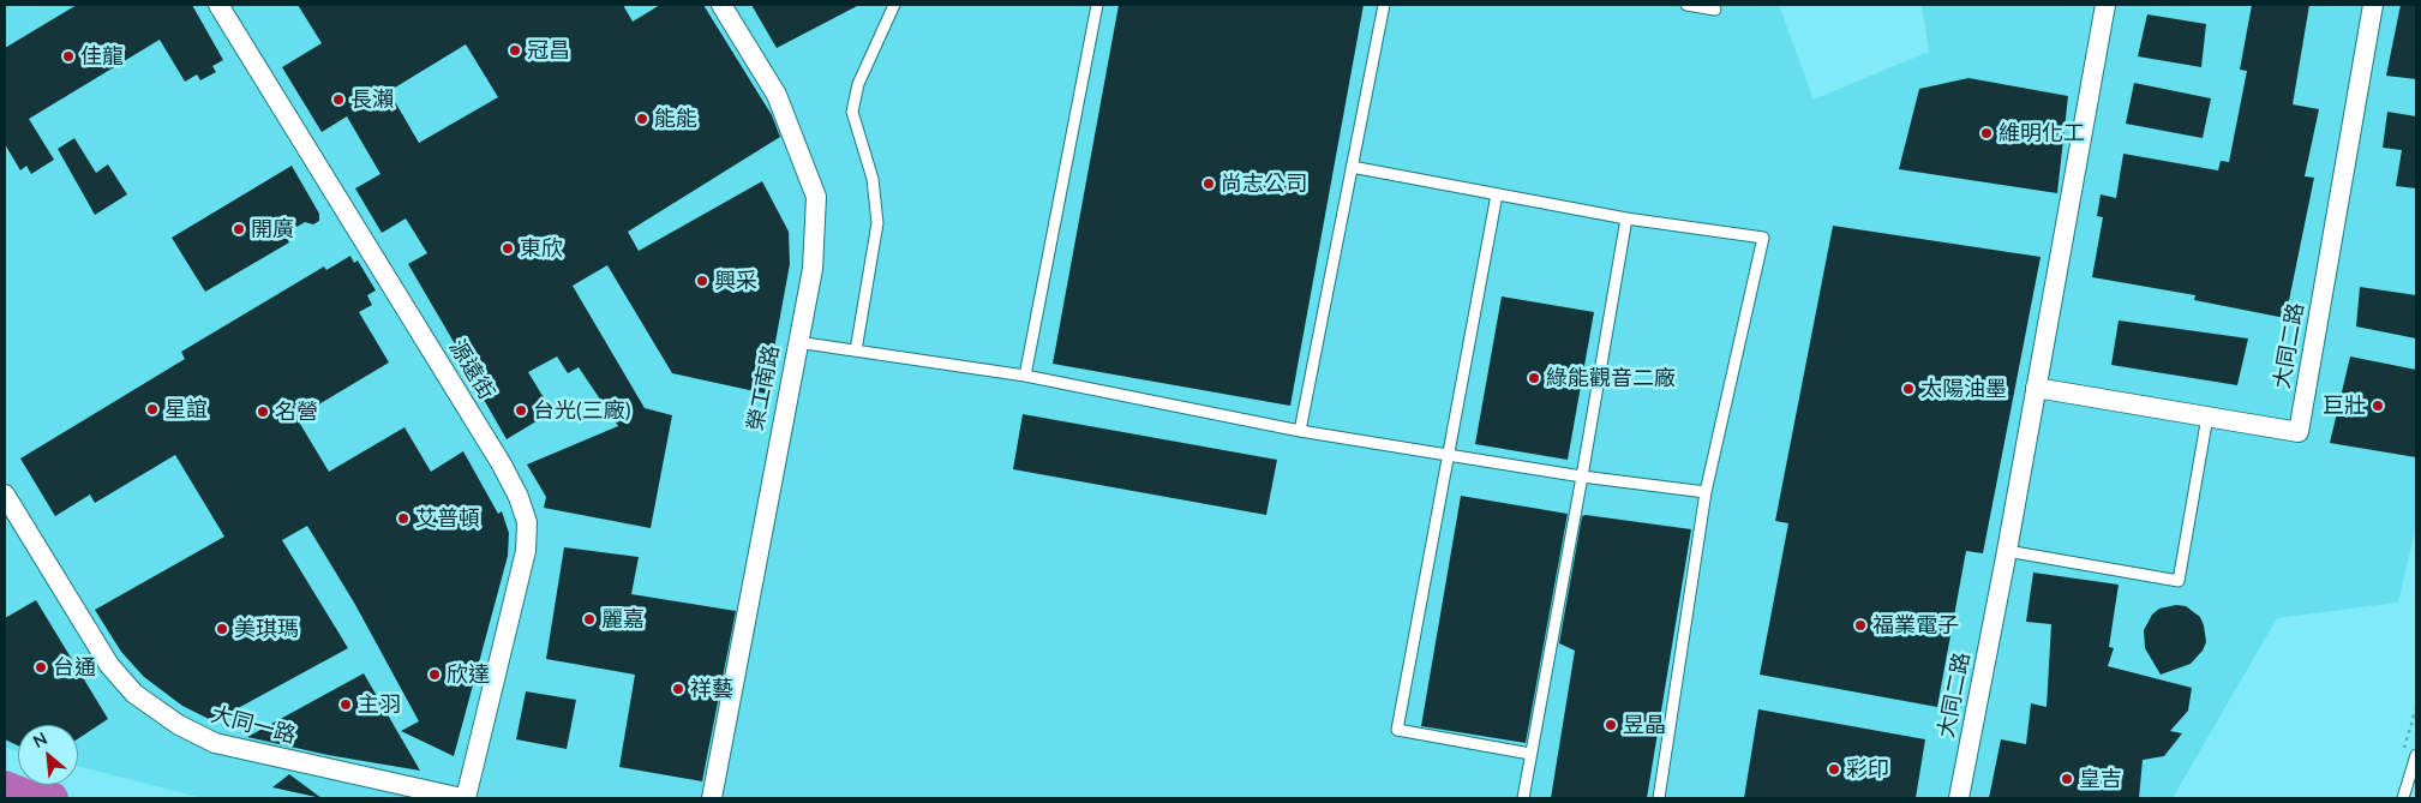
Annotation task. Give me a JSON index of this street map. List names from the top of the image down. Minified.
{"streets":{"street":["大同二路","源遠街","榮工南路","大同一路"]},"crossings":[["源遠街","大同一路"]],"places":["冠昌","佳龍","長瀨","能能","維明化工","尚志公司","開廣","東欣","興采","綠能觀音二廠","太陽油墨","巨壯","星誼","台光(三廠)","名營","艾普頓","麗嘉","福業電子","美琪瑪","台通","欣達","祥藝","主羽","昱晶","彩印","皇吉"],"north":"top left"}
